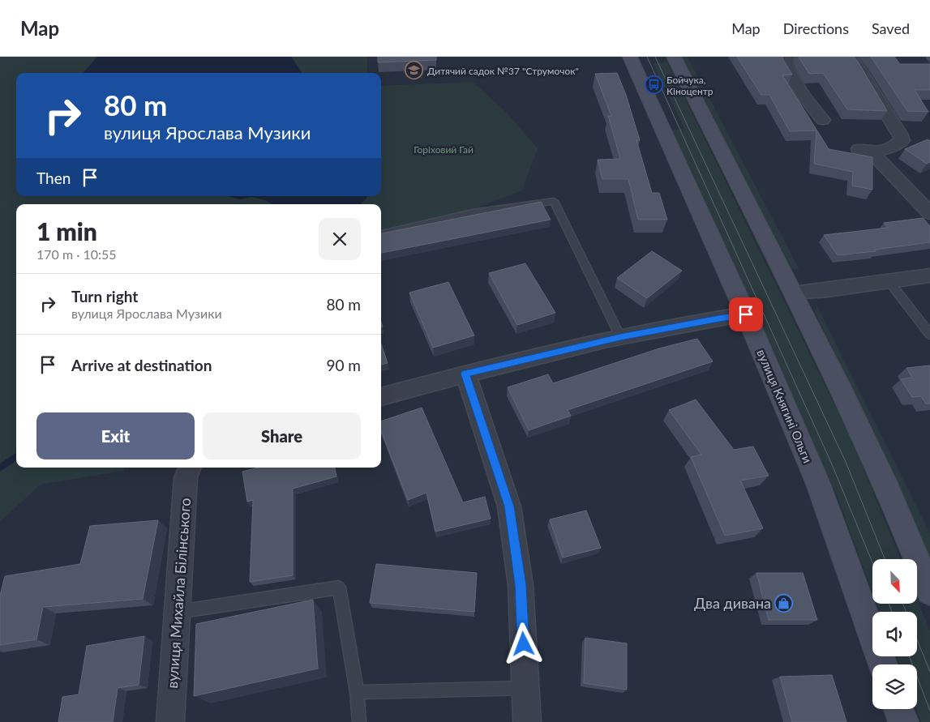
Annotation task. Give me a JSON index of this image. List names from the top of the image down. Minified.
{"streets":{"main road":["вулиця Княгині Ольги"],"street":["вулиця Михайла Білінського"]},"parks":["Горіховий Гай"],"places":{"school or university":["Дитячий садок №37 \"Струмочок\""],"bus stop":["Бойчука, Кіноцентр"],"shop":["Два дивана"]},"north":"bottom right","page":{"header":"Map","nav":["Map","Directions","Saved"],"turn":["80 m","вулиця Ярослава Музики"],"then":"Then","heading":["1 min","170 m · 10:55"],"list":[{"name":"Turn right","note":"вулиця Ярослава Музики","value":"80 m"},{"name":"Arrive at destination","value":"90 m"}],"buttons":["Exit","Share"]}}
